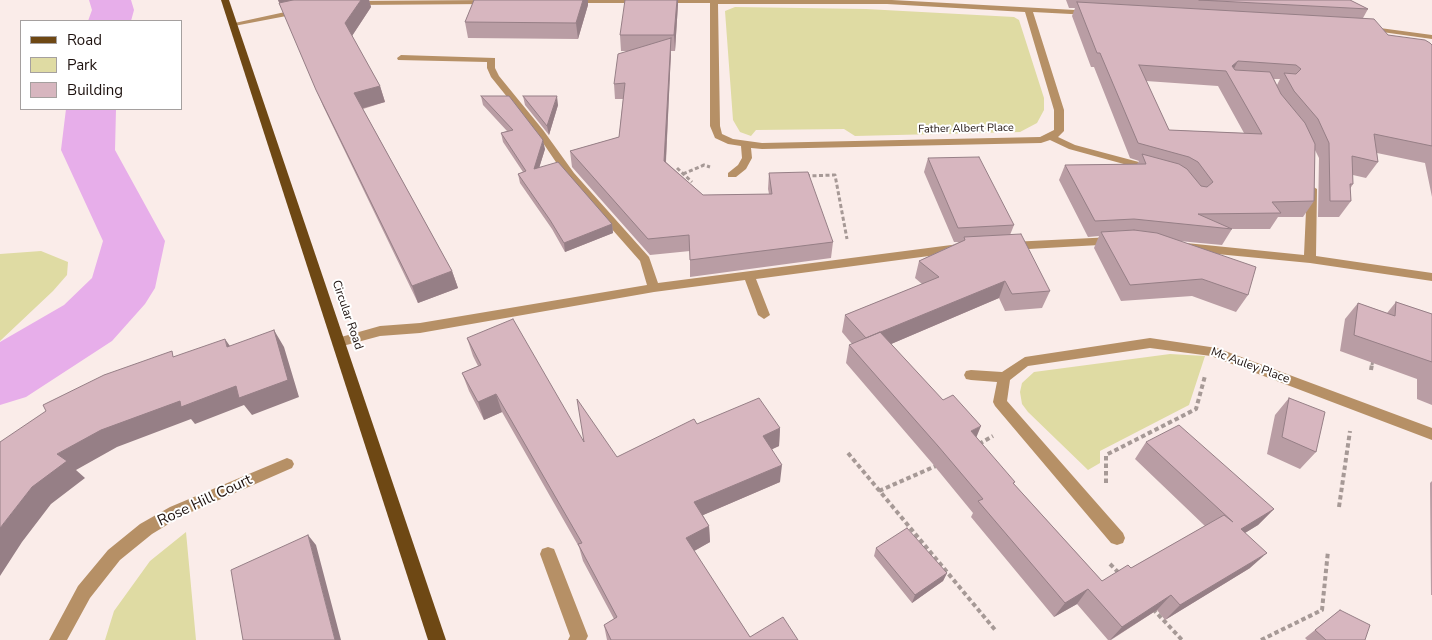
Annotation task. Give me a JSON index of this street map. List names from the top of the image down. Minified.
{"streets":{"main road":["Circular Road"],"street":["Father Albert Place","Mc Auley Place","Rose Hill Court"]},"legend":["Road","Park","Building"]}
